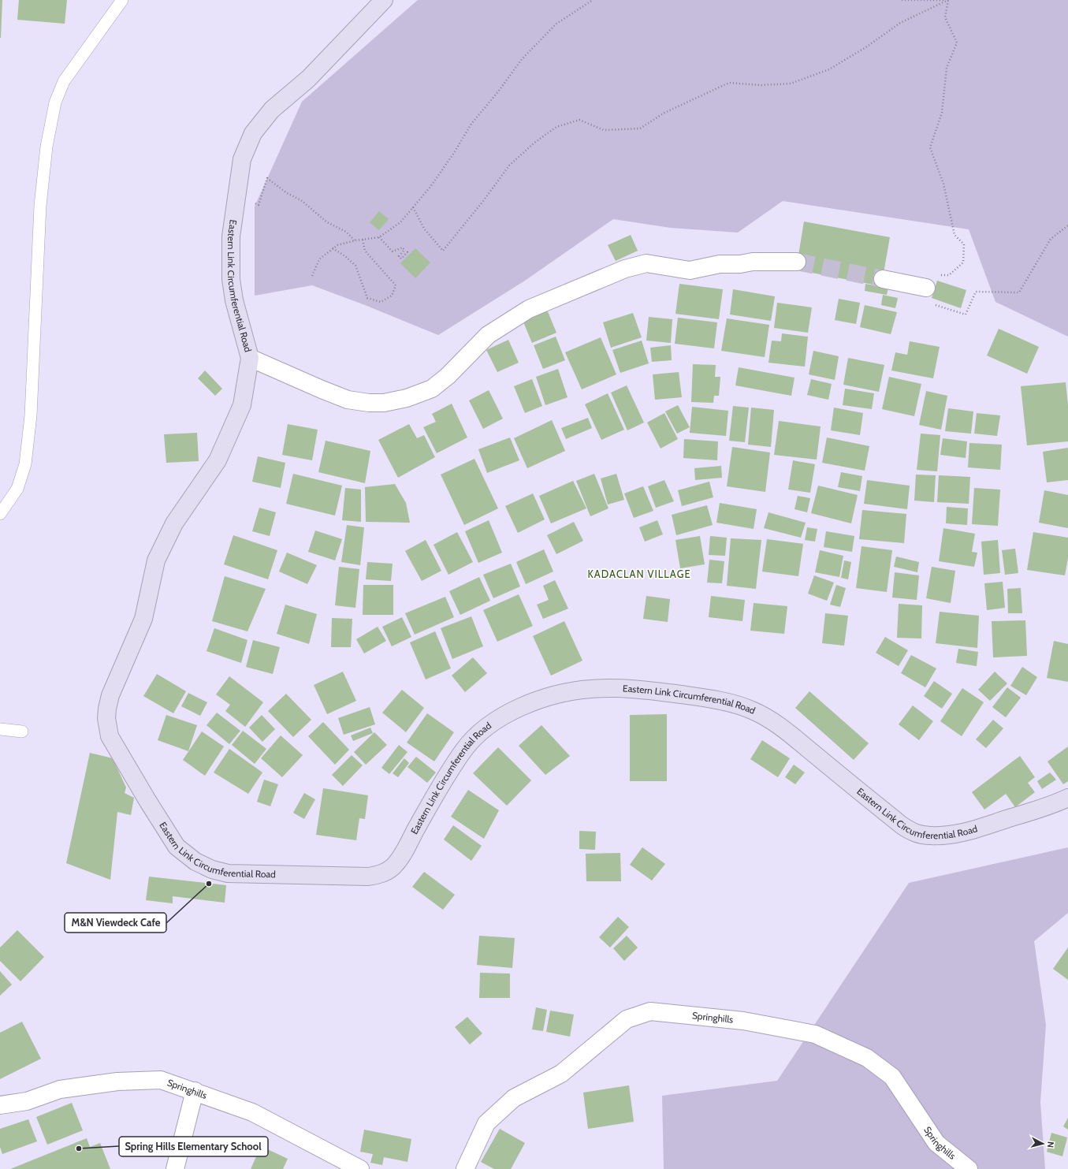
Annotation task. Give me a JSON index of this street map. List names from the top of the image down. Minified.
{"streets":{"main road":["Eastern Link Circumferential Road"],"street":["Springhills"]},"districts":["KADACLAN VILLAGE"],"places":["M&N Viewdeck Cafe","Spring Hills Elementary School"],"north":"right"}
